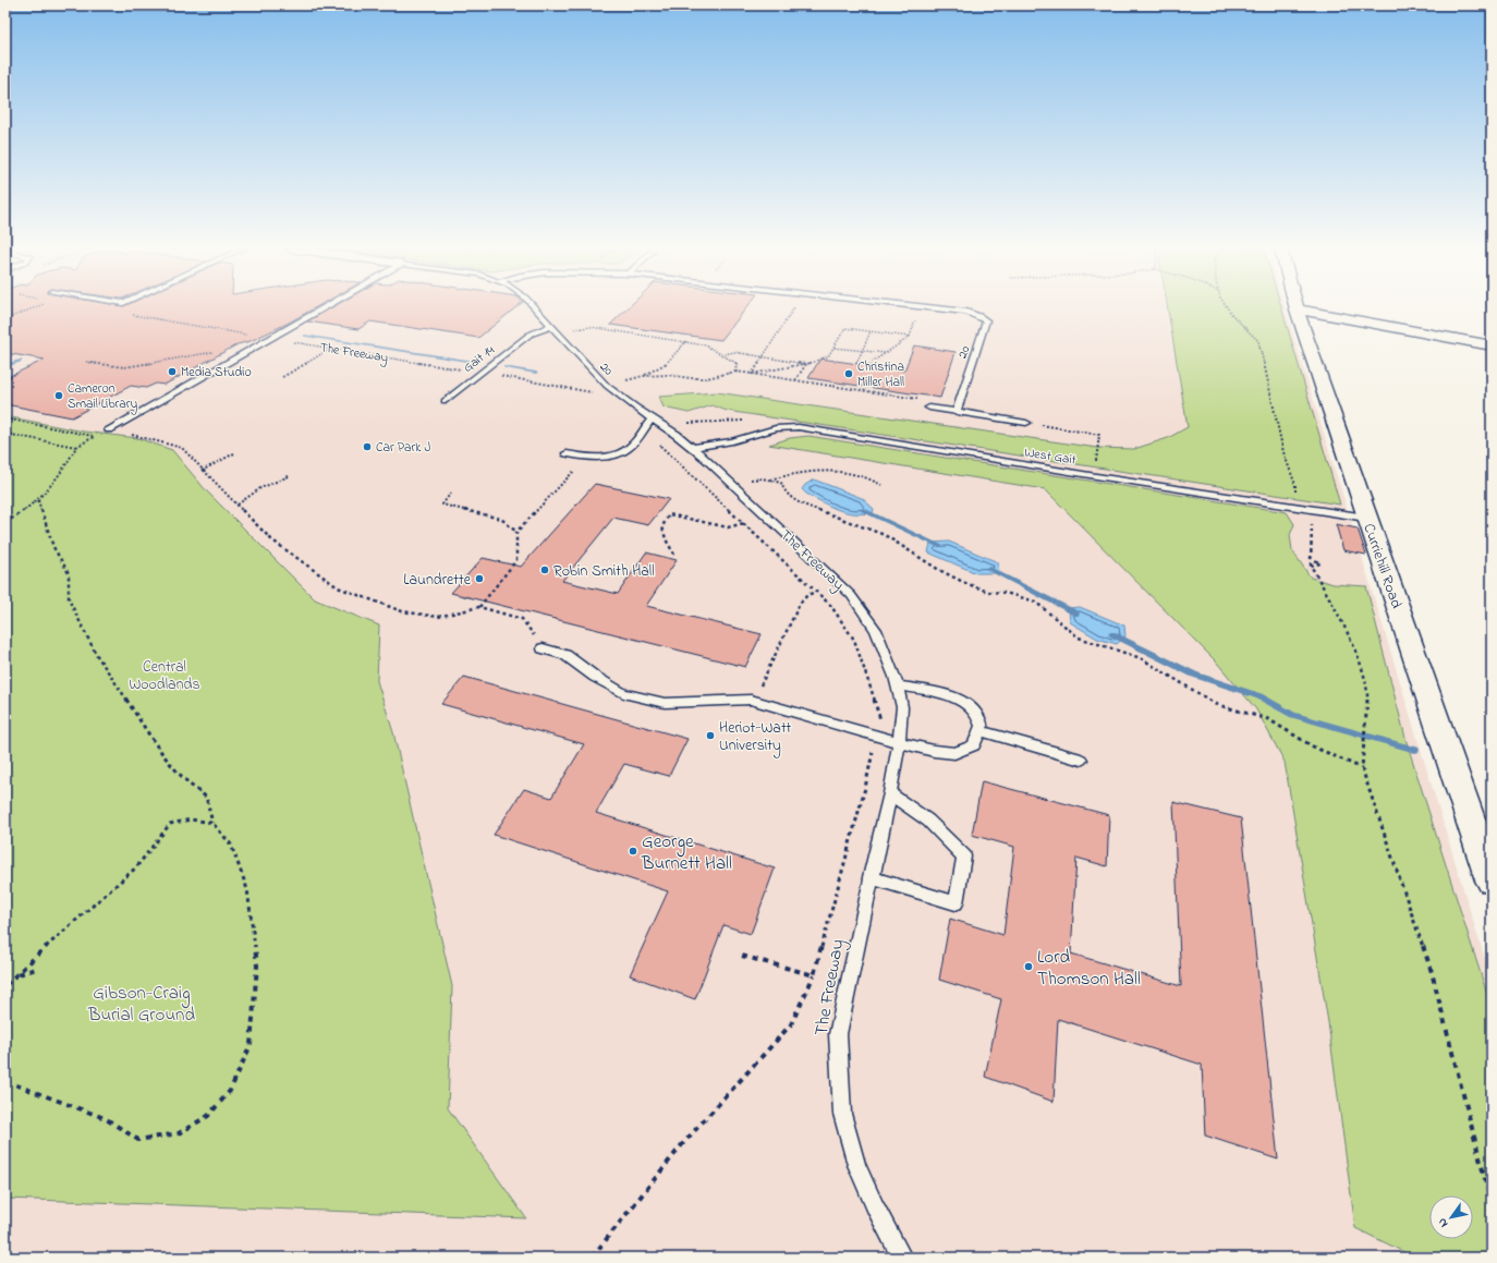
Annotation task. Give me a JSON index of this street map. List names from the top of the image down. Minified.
{"streets":{"street":["Curriehill Road"],"lane":["The Freeway","20","Gait 14","West Gait"]},"crossings":[["The Freeway","20"],["The Freeway","Gait 14"],["The Freeway","West Gait"],["20","Gait 14"],["West Gait","Curriehill Road"]],"parks":["Central Woodlands","Gibson-Craig Burial Ground"],"places":["Media Studio","Christina Miller Hall","Cameron Smail Library","Car Park J","Robin Smith Hall","Laundrette","Heriot-Watt University","George Burnett Hall","Lord Thomson Hall"],"north":"bottom left"}
